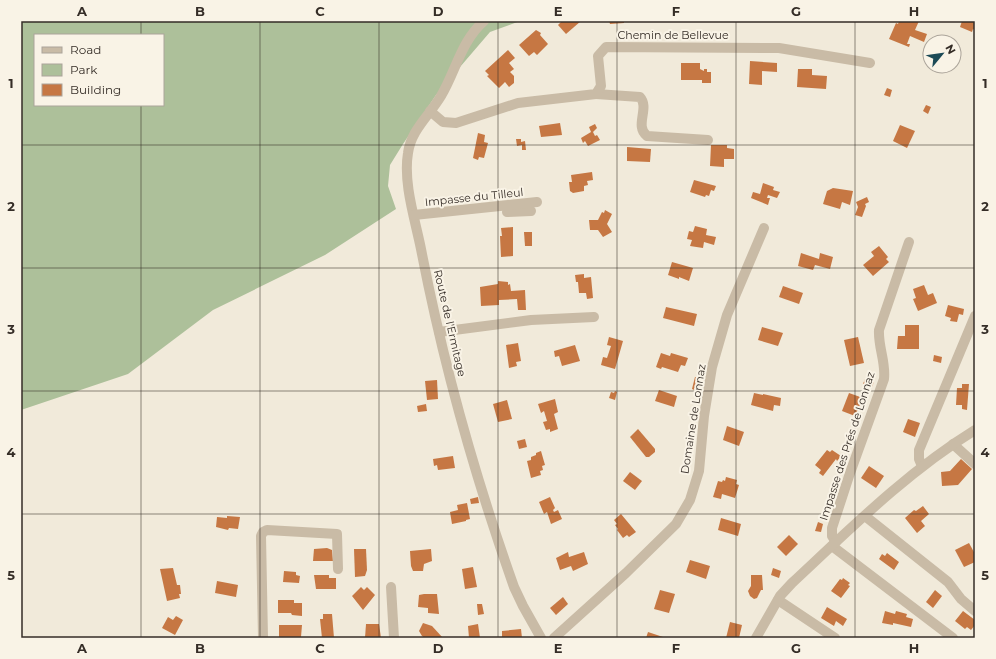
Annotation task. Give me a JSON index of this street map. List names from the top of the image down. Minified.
{"streets":{"street":["Chemin de Bellevue","Route de l'Ermitage","Domaine de Lonnaz","Impasse des Prés de Lonnaz"]},"legend":["Road","Park","Building"],"north":"top right","grid":{"columns":["A","B","C","D","E","F","G","H"],"rows":["1","2","3","4","5"]}}
